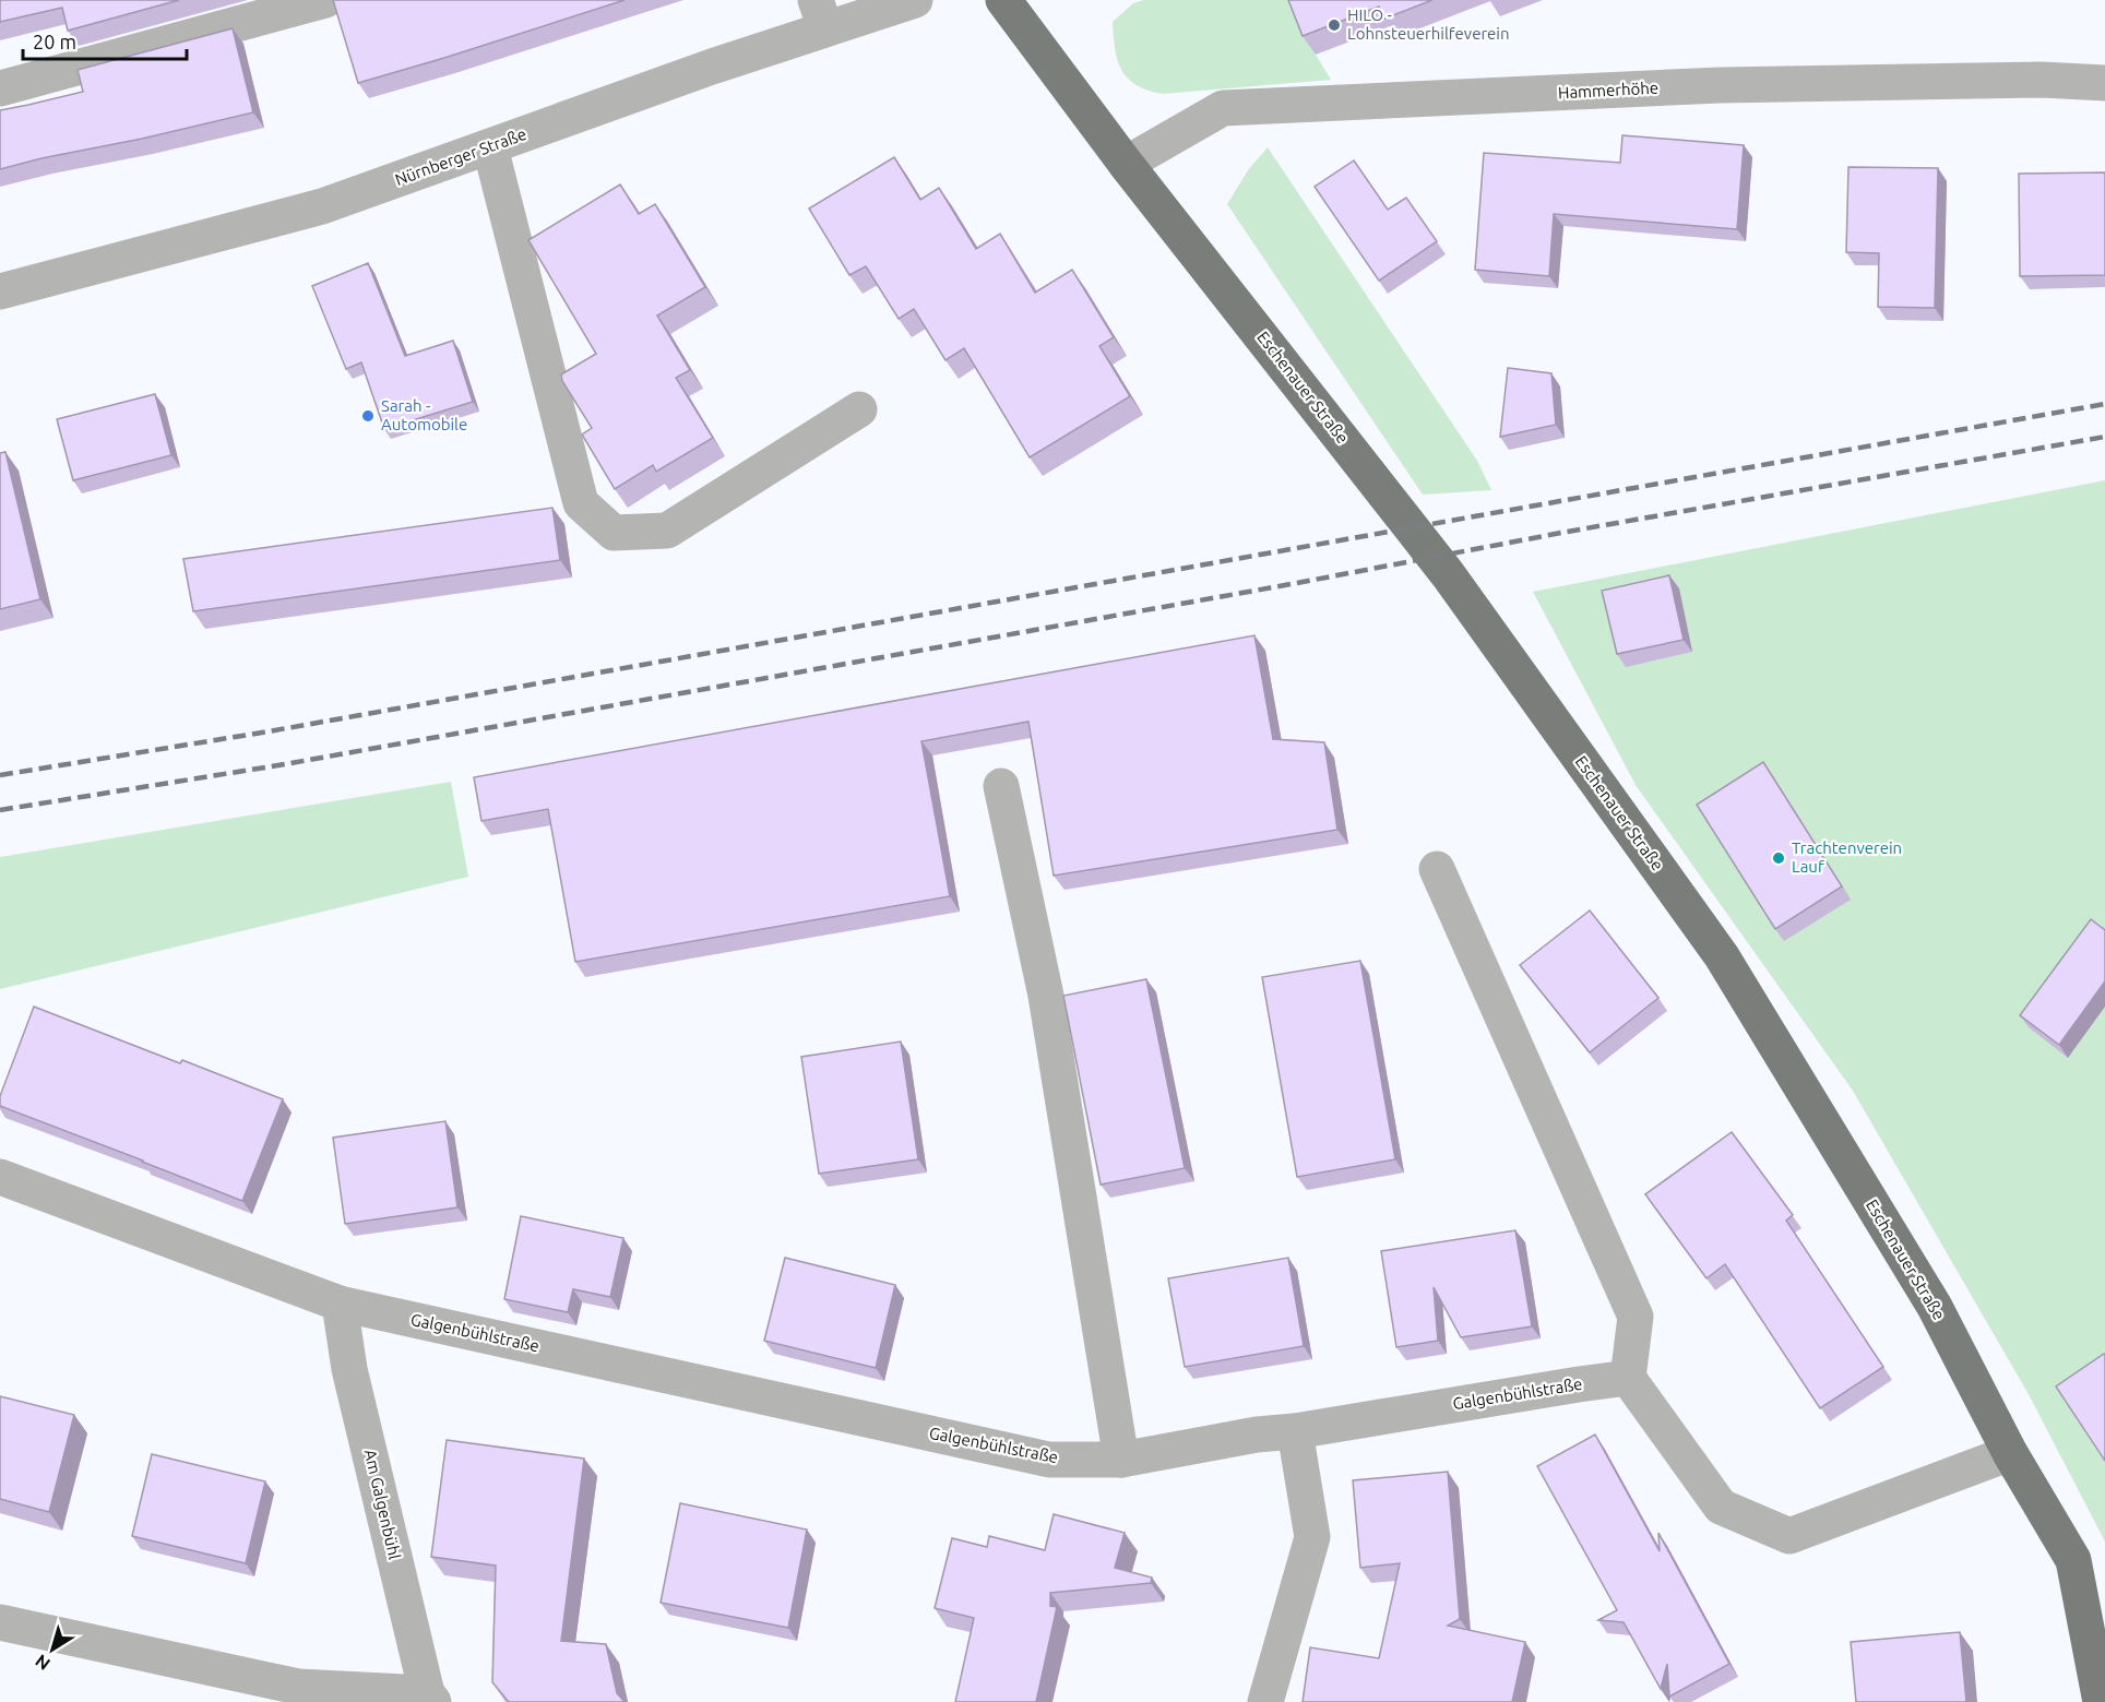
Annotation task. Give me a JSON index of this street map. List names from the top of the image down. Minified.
{"streets":{"main road":["Eschenauer Straße"],"street":["Hammerhöhe","Nürnberger Straße","Galgenbühlstraße","Am Galgenbühl"]},"crossings":[["Hammerhöhe","Eschenauer Straße"],["Galgenbühlstraße","Am Galgenbühl"]],"places":["HILO - Lohnsteuerhilfeverein","Sarah - Automobile","Trachtenverein Lauf"],"scale_bar":"20 m","north":"bottom left"}
